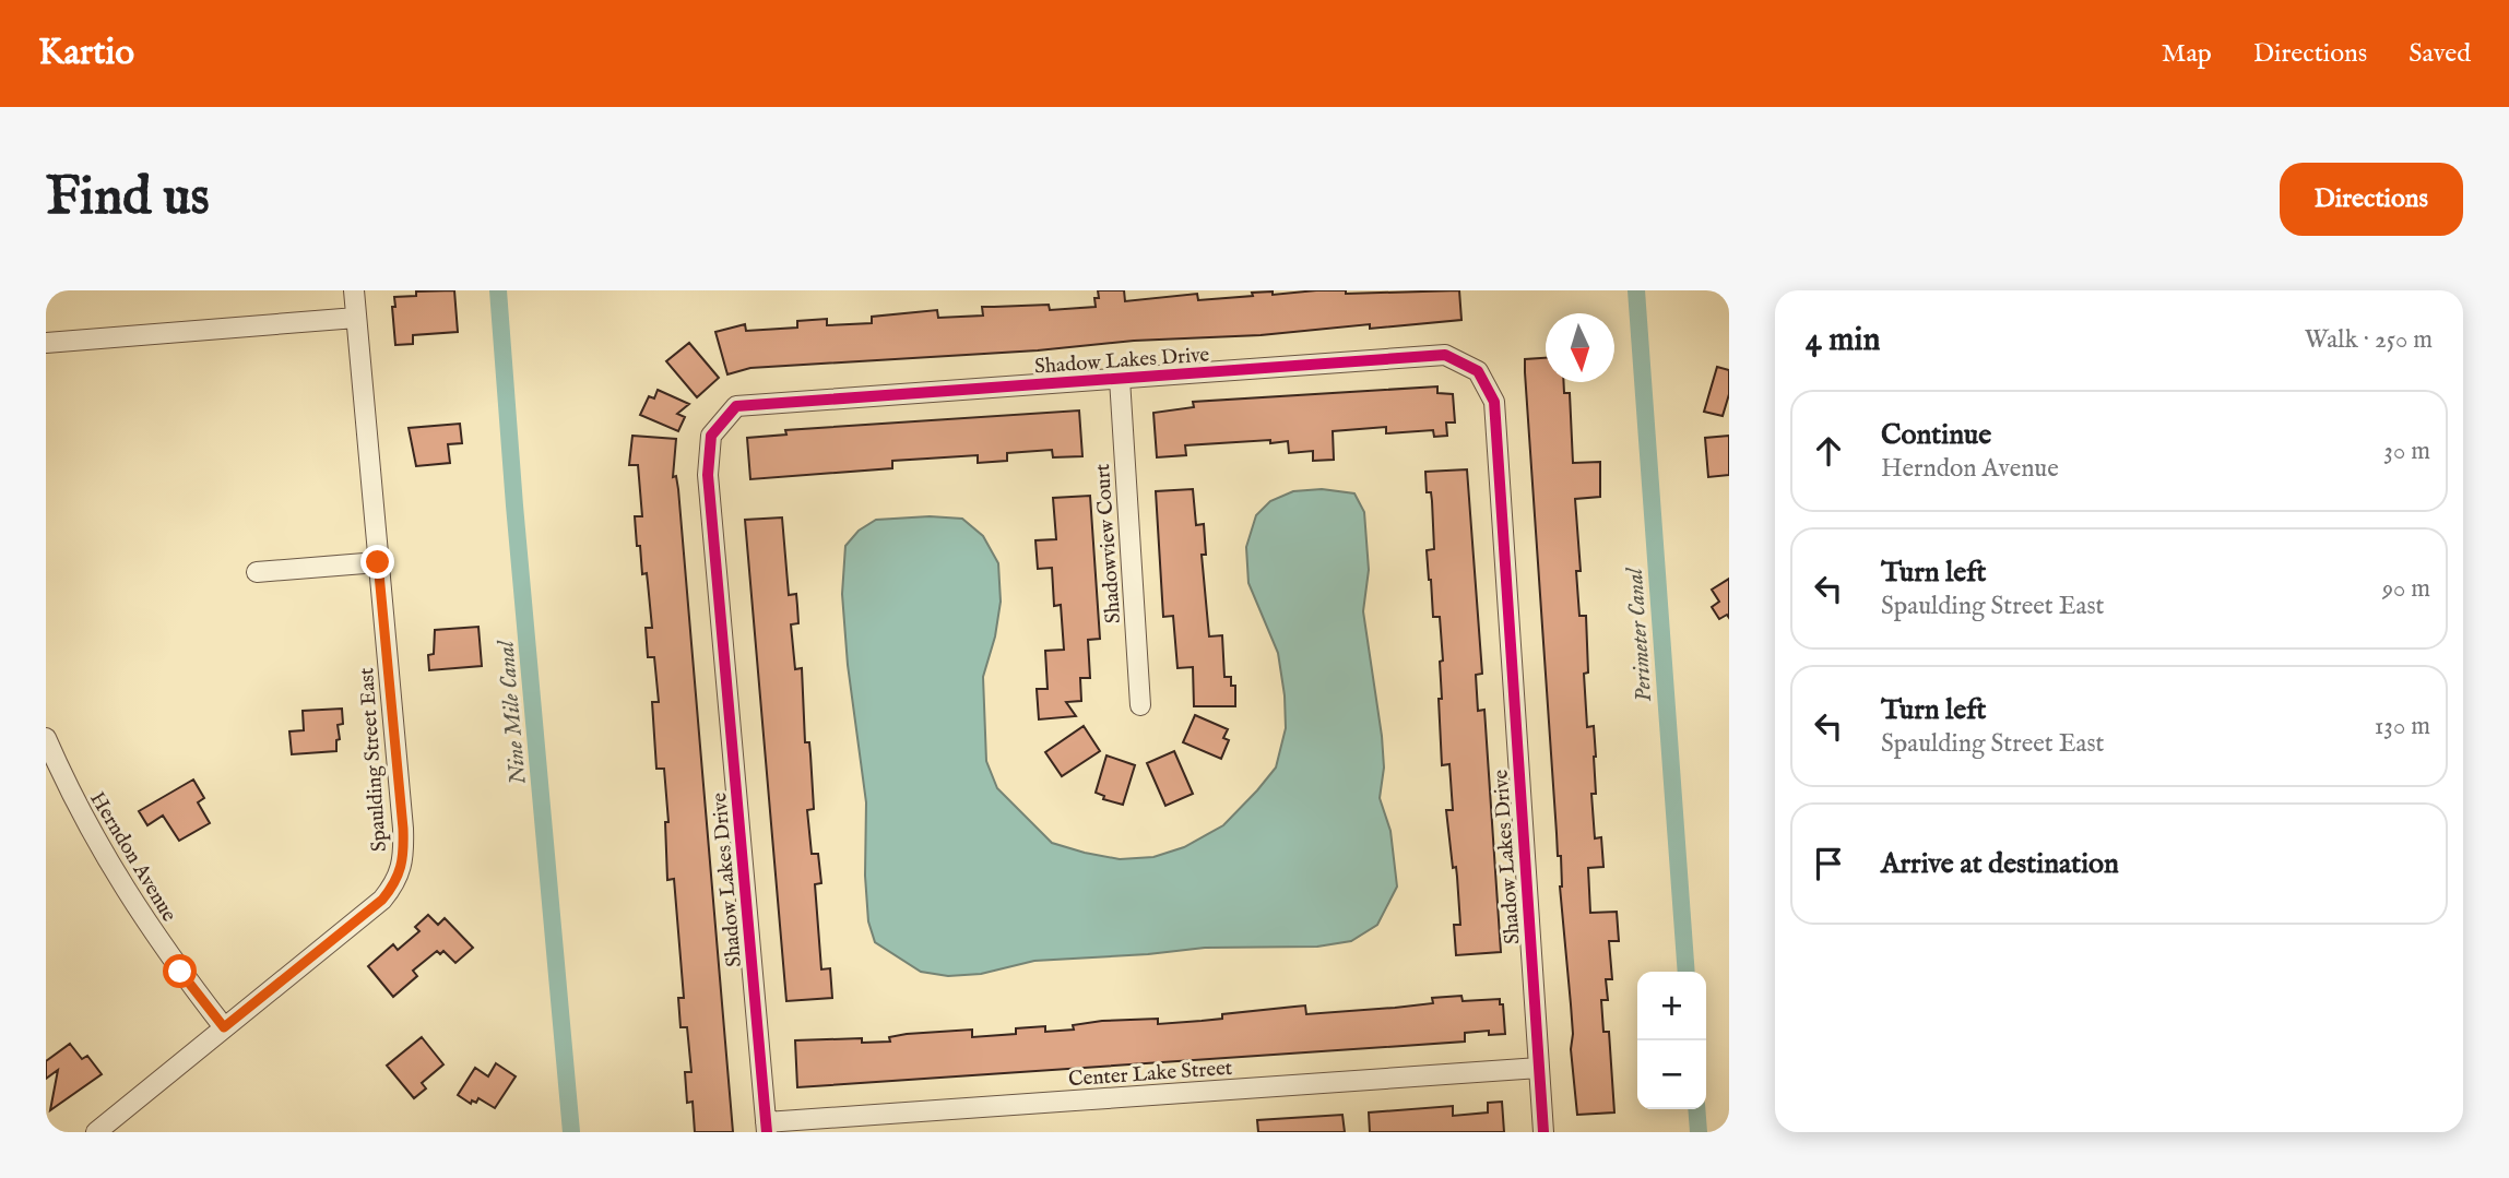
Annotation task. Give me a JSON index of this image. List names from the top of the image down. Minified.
{"streets":{"street":["Shadow Lakes Drive","Shadowview Court","Spaulding Street East","Herndon Avenue","Center Lake Street"]},"crossings":[["Shadow Lakes Drive","Shadowview Court"],["Shadow Lakes Drive","Center Lake Street"],["Spaulding Street East","Herndon Avenue"]],"water":["Perimeter Canal","Nine Mile Canal"],"north":"bottom","page":{"header":"Kartio","nav":["Map","Directions","Saved"],"buttons":"Directions","title":"Find us","heading":["4 min","Walk · 250 m"],"list":[["Continue","Herndon Avenue","30 m"],["Turn left","Spaulding Street East","90 m"],["Turn left","Spaulding Street East","130 m"],"Arrive at destination"],"map_buttons":["+","−"]}}
